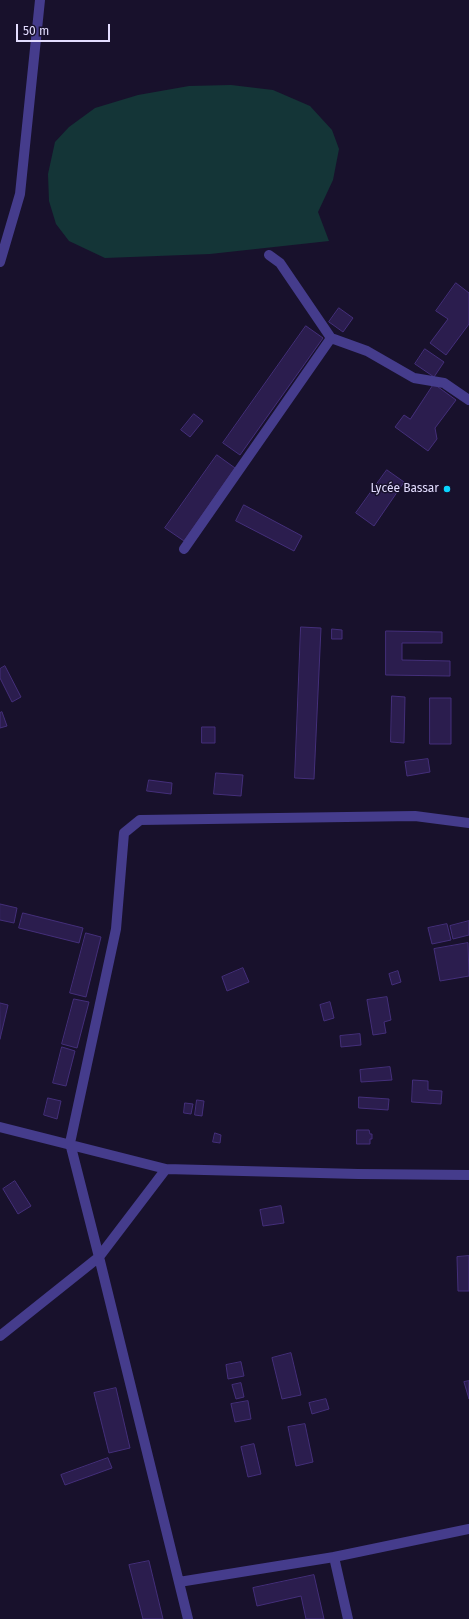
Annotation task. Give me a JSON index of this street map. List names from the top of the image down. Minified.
{"places":["Lycée Bassar"],"scale_bar":"50 m"}
